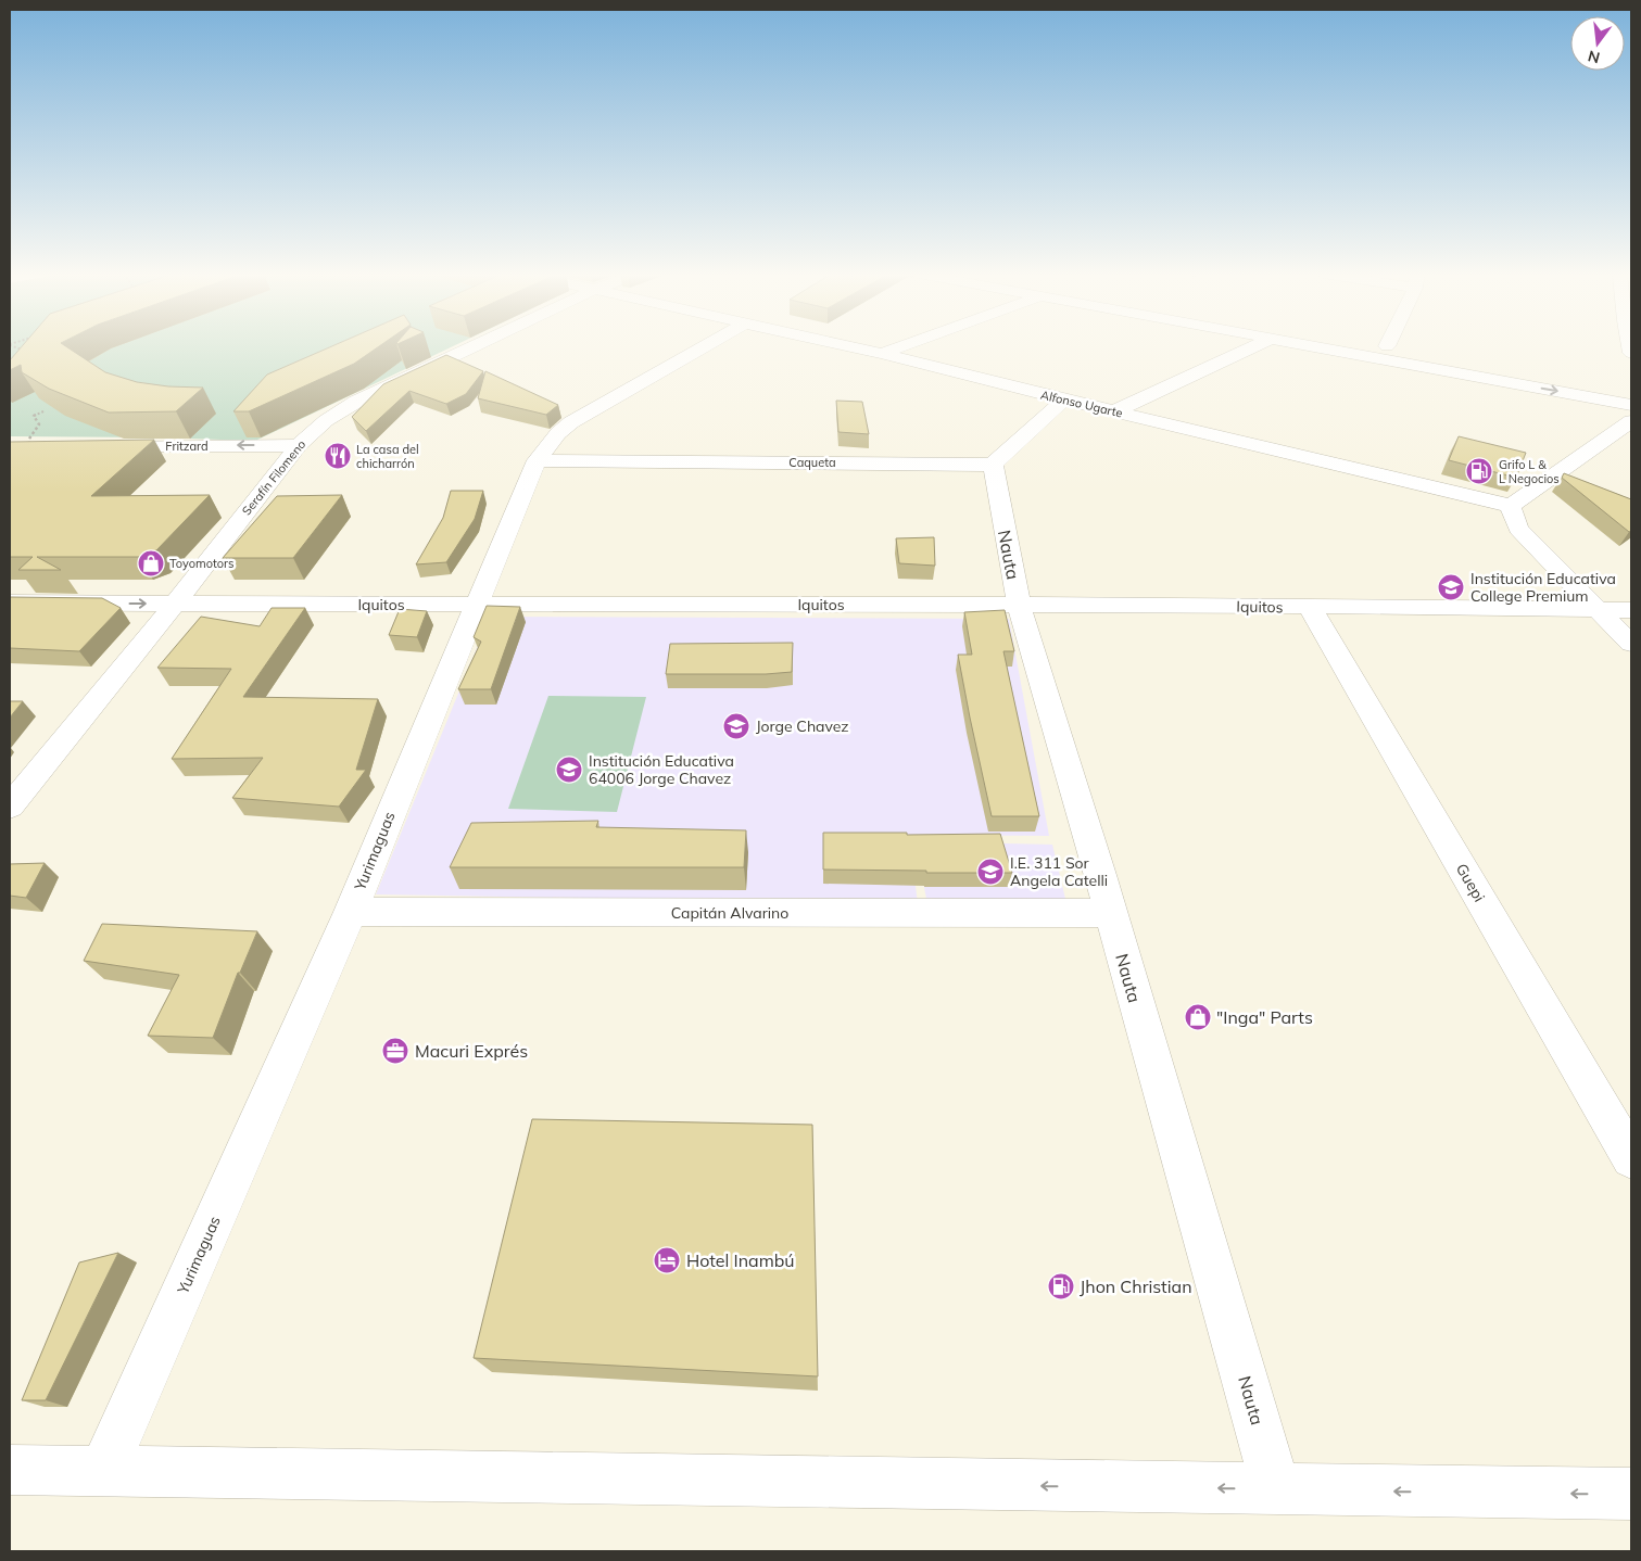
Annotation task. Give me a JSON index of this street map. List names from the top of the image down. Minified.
{"streets":{"street":["Alfonso Ugarte","Fritzard","Caqueta","Serafín Filomeno","Nauta","Iquitos","Yurimaguas","Guepi","Capitán Alvarino"]},"crossings":[["Fritzard","Serafín Filomeno"],["Caqueta","Nauta"],["Caqueta","Yurimaguas"],["Serafín Filomeno","Iquitos"],["Nauta","Iquitos"],["Nauta","Capitán Alvarino"],["Iquitos","Yurimaguas"],["Iquitos","Guepi"],["Yurimaguas","Capitán Alvarino"]],"one_way":["Fritzard"],"places":{"restaurant":["La casa del chicharrón"],"fuel station":["Grifo L & L Negocios","Jhon Christian"],"shop":["Toyomotors","\"Inga\" Parts"],"school or university":["Institución Educativa College Premium","Jorge Chavez","Institución Educativa 64006 Jorge Chavez","I.E. 311 Sor Angela Catelli"],"office":["Macuri Exprés"],"hotel":["Hotel Inambú"]},"north":"bottom"}
